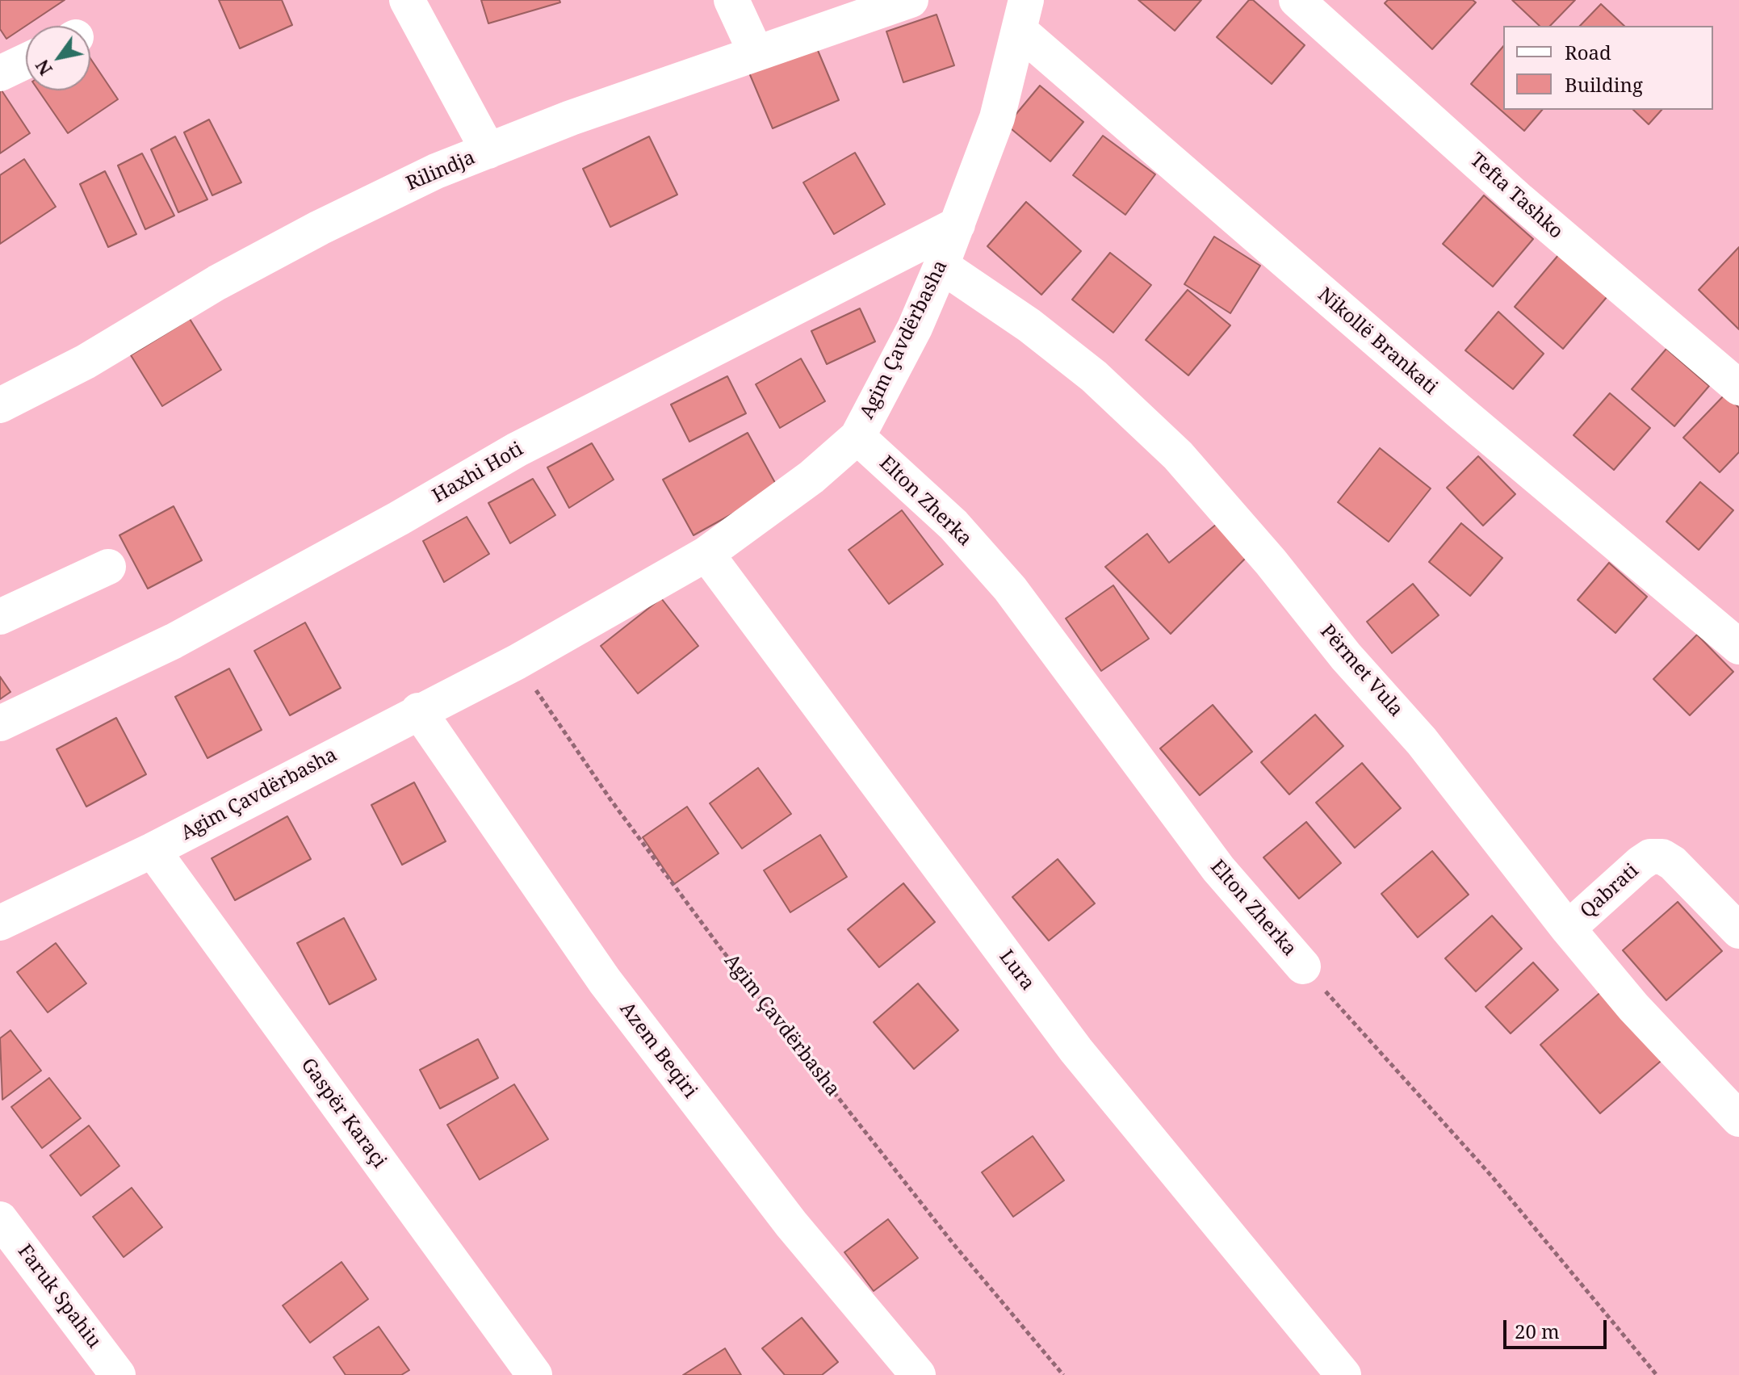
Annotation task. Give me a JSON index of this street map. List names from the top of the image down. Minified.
{"streets":{"street":["Rilindja","Tefta Tashko","Agim Çavdërbasha","Nikollë Brankati","Haxhi Hoti","Elton Zherka","Përmet Vula","Qabrati","Lura","Azem Beqiri","Gaspër Karaçi","Faruk Spahiu"]},"crossings":[["Agim Çavdërbasha","Nikollë Brankati"],["Agim Çavdërbasha","Haxhi Hoti"],["Agim Çavdërbasha","Elton Zherka"],["Agim Çavdërbasha","Përmet Vula"],["Agim Çavdërbasha","Lura"],["Agim Çavdërbasha","Azem Beqiri"],["Agim Çavdërbasha","Gaspër Karaçi"],["Përmet Vula","Qabrati"]],"legend":["Road","Building"],"scale_bar":"20 m","north":"bottom left"}
